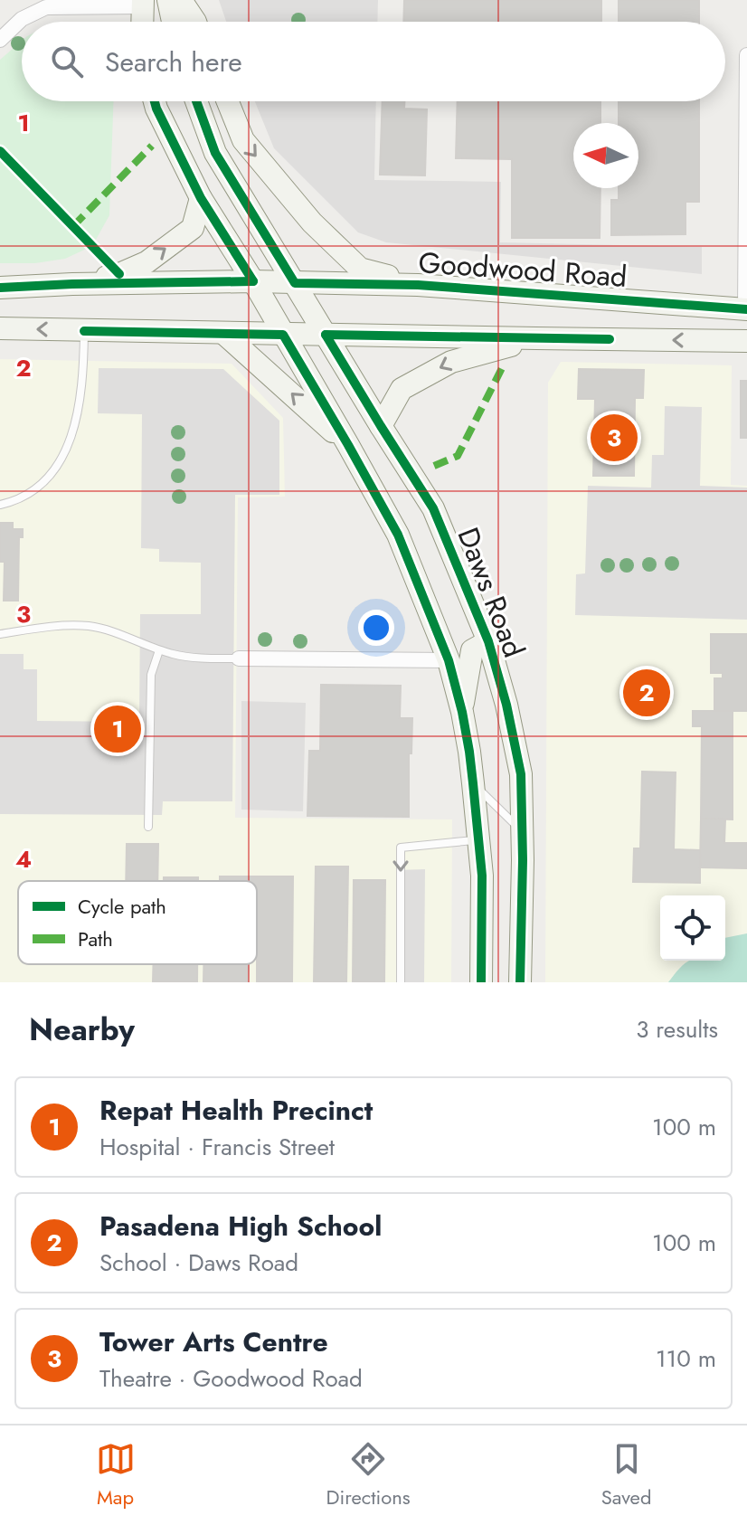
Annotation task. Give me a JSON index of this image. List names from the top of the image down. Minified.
{"streets":{"main road":["Goodwood Road","Daws Road"]},"crossings":[["Goodwood Road","Daws Road"]],"legend":["Cycle path","Path"],"north":"left","page":{"search":"Search here","pins":["3","2","1"],"heading":["Nearby","3 results"],"list":[{"mark":"1","name":"Repat Health Precinct","note":"Hospital · Francis Street","value":"100 m"},{"mark":"2","name":"Pasadena High School","note":"School · Daws Road","value":"100 m"},{"mark":"3","name":"Tower Arts Centre","note":"Theatre · Goodwood Road","value":"110 m"}],"nav":["Map","Directions","Saved"]},"grid":{"rows":["1","2","3","4"]}}
